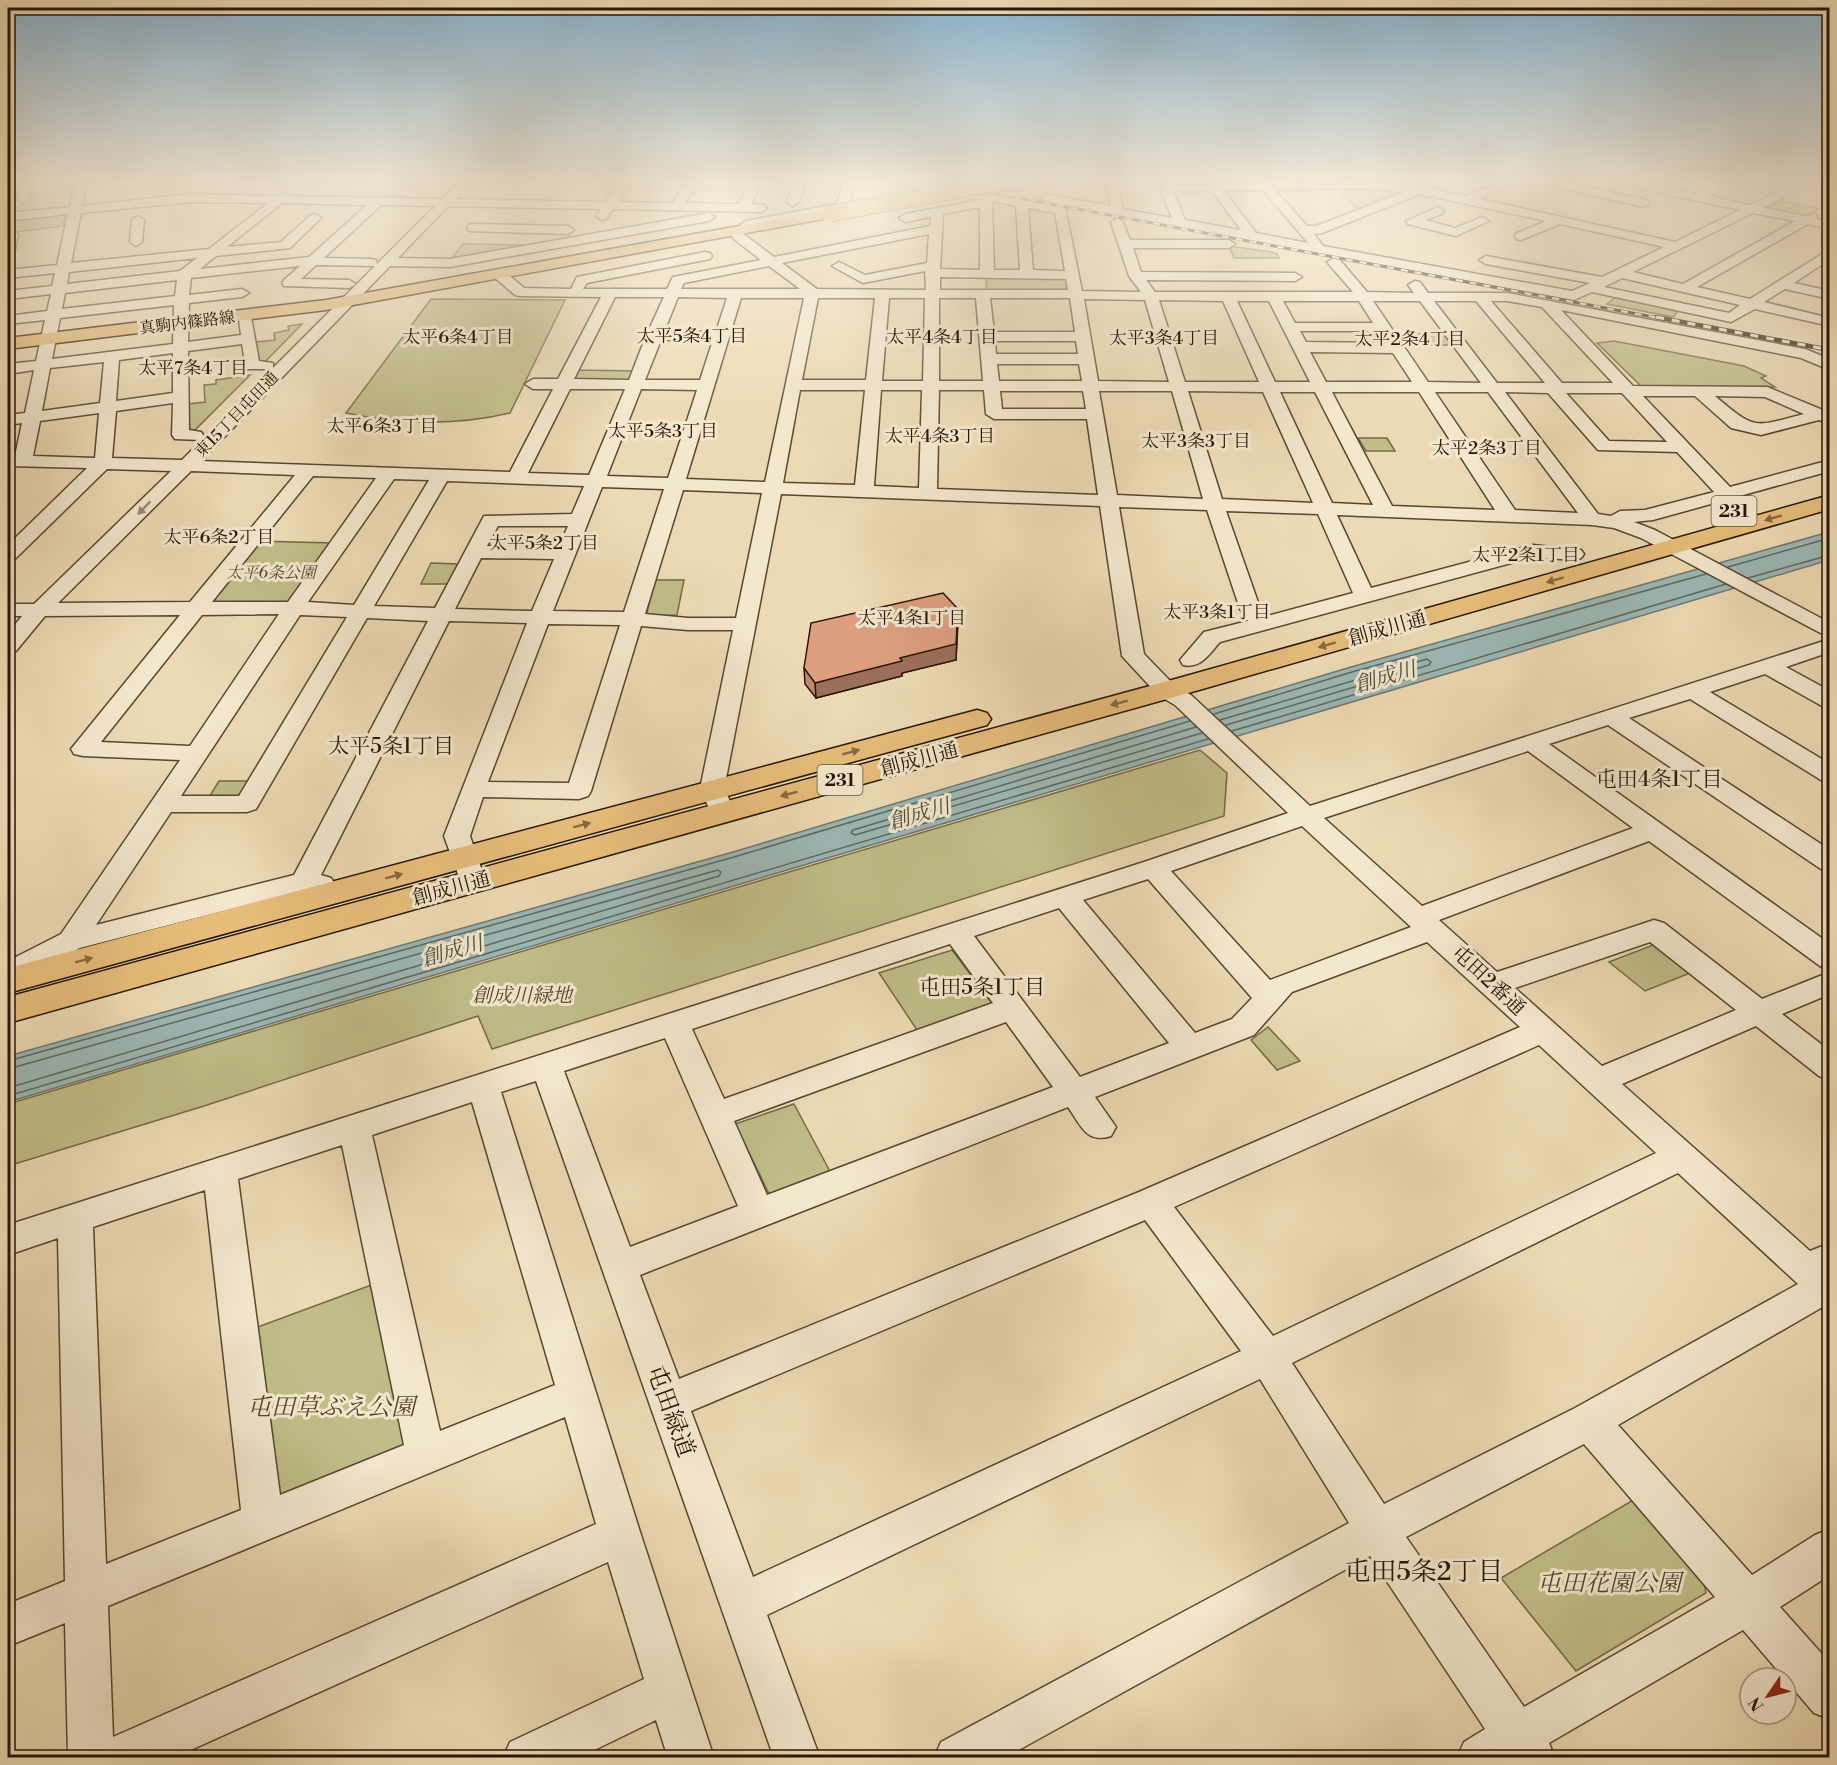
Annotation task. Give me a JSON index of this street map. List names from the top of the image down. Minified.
{"streets":{"main road":["真駒内篠路線","231","創成川通"],"street":["東15丁目屯田通","屯田2番通","屯田緑道"]},"crossings":[["真駒内篠路線","東15丁目屯田通"],["創成川通","屯田2番通"]],"districts":["太平5条4丁目","太平6条4丁目","太平4条4丁目","太平3条4丁目","太平2条4丁目","太平7条4丁目","太平6条3丁目","太平5条3丁目","太平4条3丁目","太平3条3丁目","太平2条3丁目","太平6条2丁目","太平5条2丁目","太平2条1丁目","太平3条1丁目","太平4条1丁目","太平5条1丁目","屯田4条1丁目","屯田5条1丁目","屯田5条2丁目"],"water":["創成川"],"parks":["太平6条公園","創成川緑地","屯田草ぶえ公園","屯田花園公園"],"north":"bottom left"}
